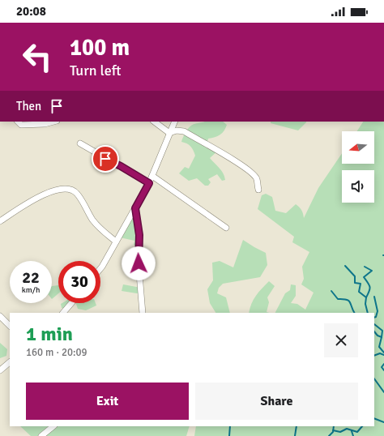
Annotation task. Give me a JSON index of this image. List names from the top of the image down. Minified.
{"north":"left","page":{"status":"20:08","turn":["100 m","Turn left"],"then":"Then","speed":"22 km/h","limit":"30","heading":["1 min","160 m · 20:09"],"buttons":["Exit","Share"]}}
